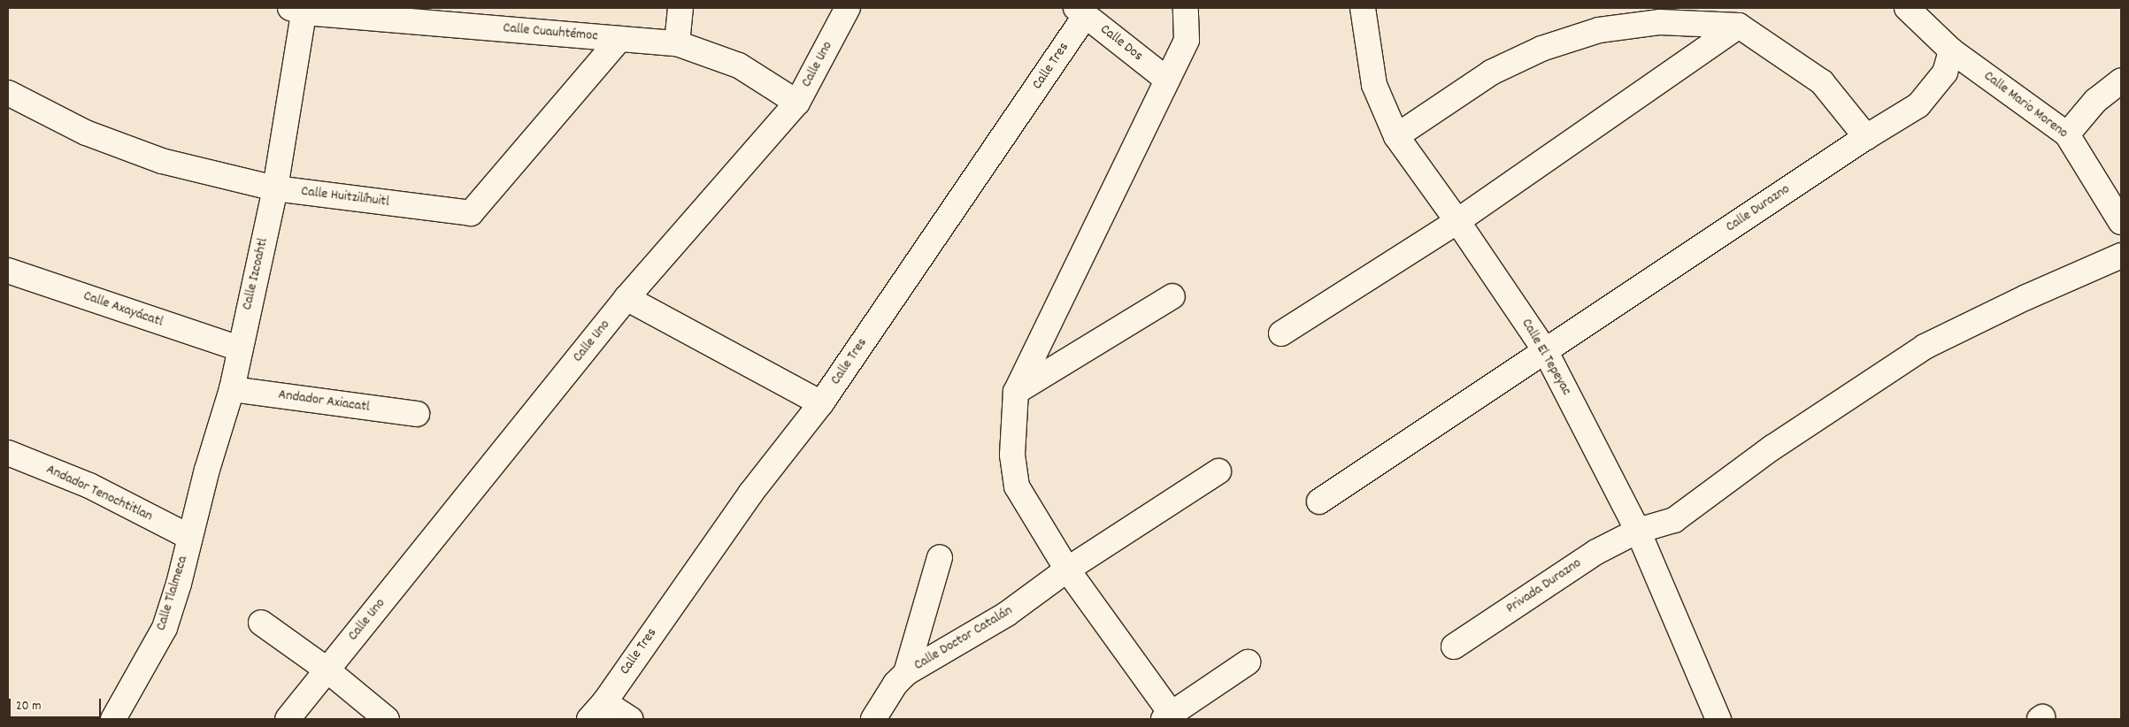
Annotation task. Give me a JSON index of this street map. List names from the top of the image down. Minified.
{"streets":{"street":["Calle Cuauhtémoc","Calle Dos","Calle Uno","Calle Tres","Calle Mario Moreno","Calle Huitzilíhuitl","Calle Durazno","Calle Izcoahtl","Calle Axayácatl","Calle El Tepeyac","Andador Axiacatl","Andador Tenochtitlan","Privada Durazno","Calle Tlalmeca","Calle Doctor Catalán"]},"crossings":[["Calle Cuauhtémoc","Calle Uno"],["Calle Cuauhtémoc","Calle Huitzilíhuitl"],["Calle Cuauhtémoc","Calle Izcoahtl"],["Calle Dos","Calle Tres"],["Calle Mario Moreno","Calle Durazno"],["Calle Huitzilíhuitl","Calle Izcoahtl"],["Calle Durazno","Calle El Tepeyac"],["Calle Izcoahtl","Calle Axayácatl"],["Calle Izcoahtl","Andador Axiacatl"],["Calle Izcoahtl","Andador Tenochtitlan"],["Calle Izcoahtl","Calle Tlalmeca"],["Calle El Tepeyac","Privada Durazno"],["Andador Tenochtitlan","Calle Tlalmeca"]],"scale_bar":"20 m"}
